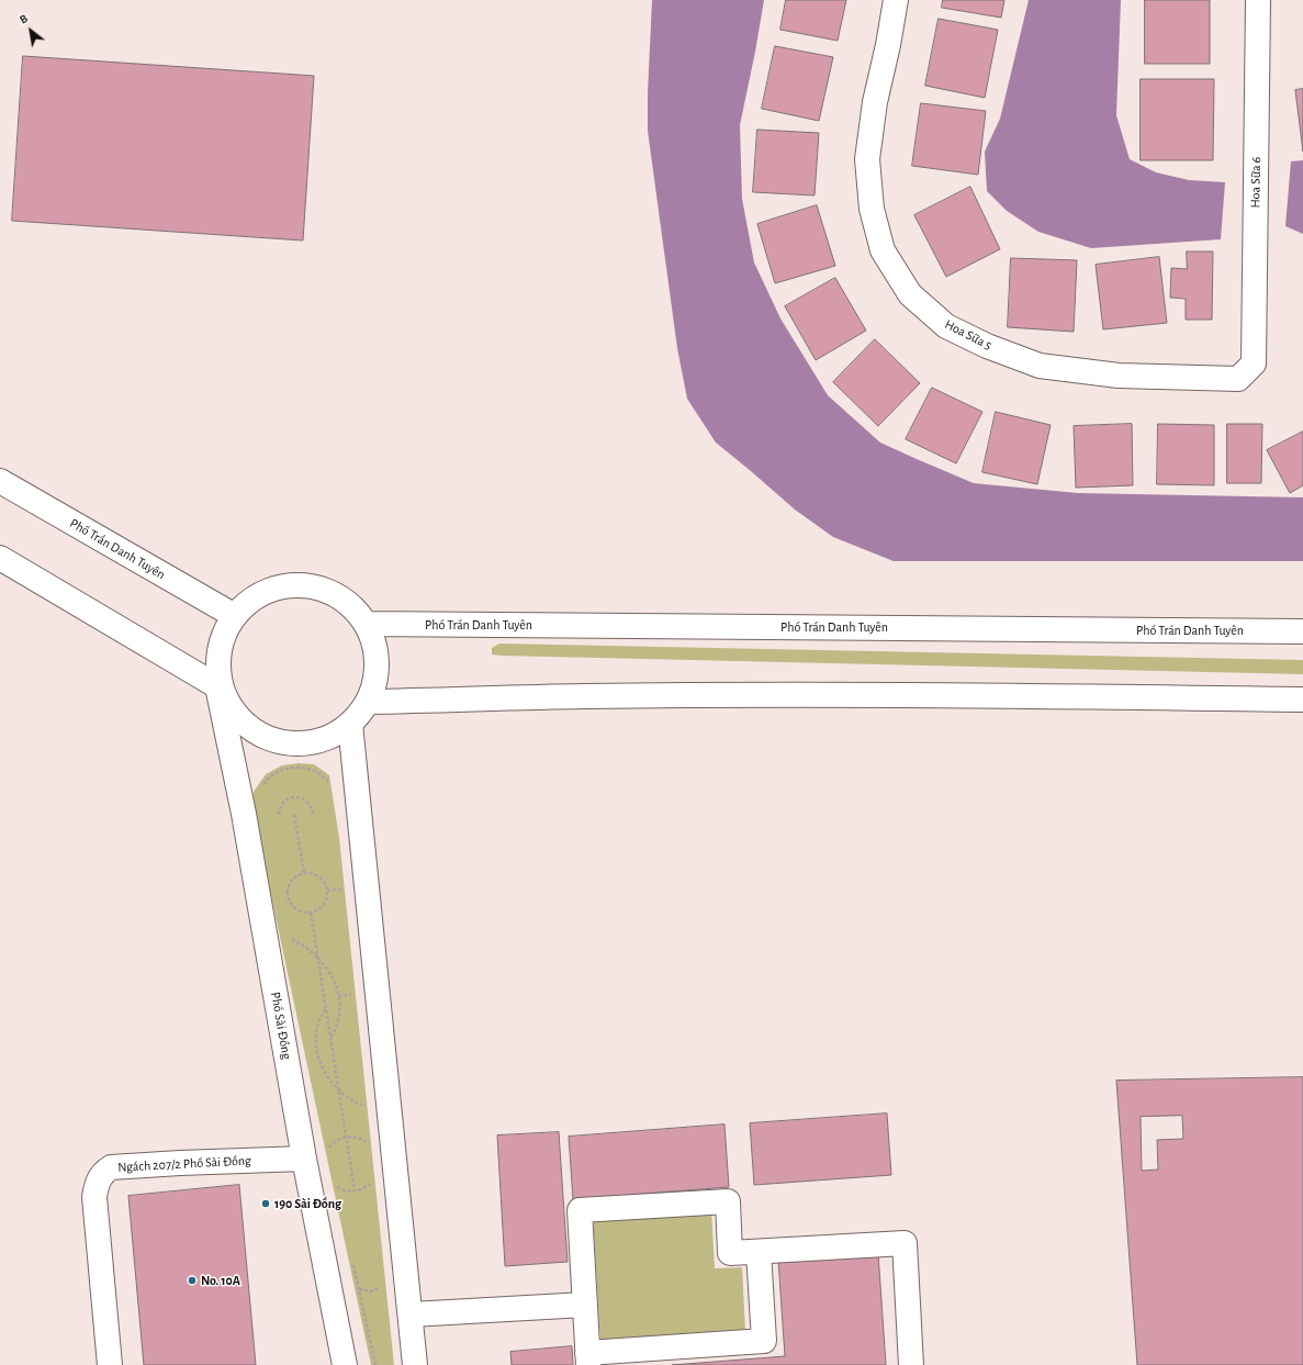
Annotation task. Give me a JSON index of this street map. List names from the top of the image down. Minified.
{"streets":{"main road":["Hoa Sữa 6","Hoa Sữa 5","Phố Trần Danh Tuyên","Phố Sài Đồng","Ngách 207/2 Phố Sài Đồng"]},"crossings":[["Hoa Sữa 6","Hoa Sữa 5"],["Phố Trần Danh Tuyên","Phố Sài Đồng"],["Phố Sài Đồng","Ngách 207/2 Phố Sài Đồng"]],"places":["190 Sài Đồng","No. 10A"],"north":"top left"}
